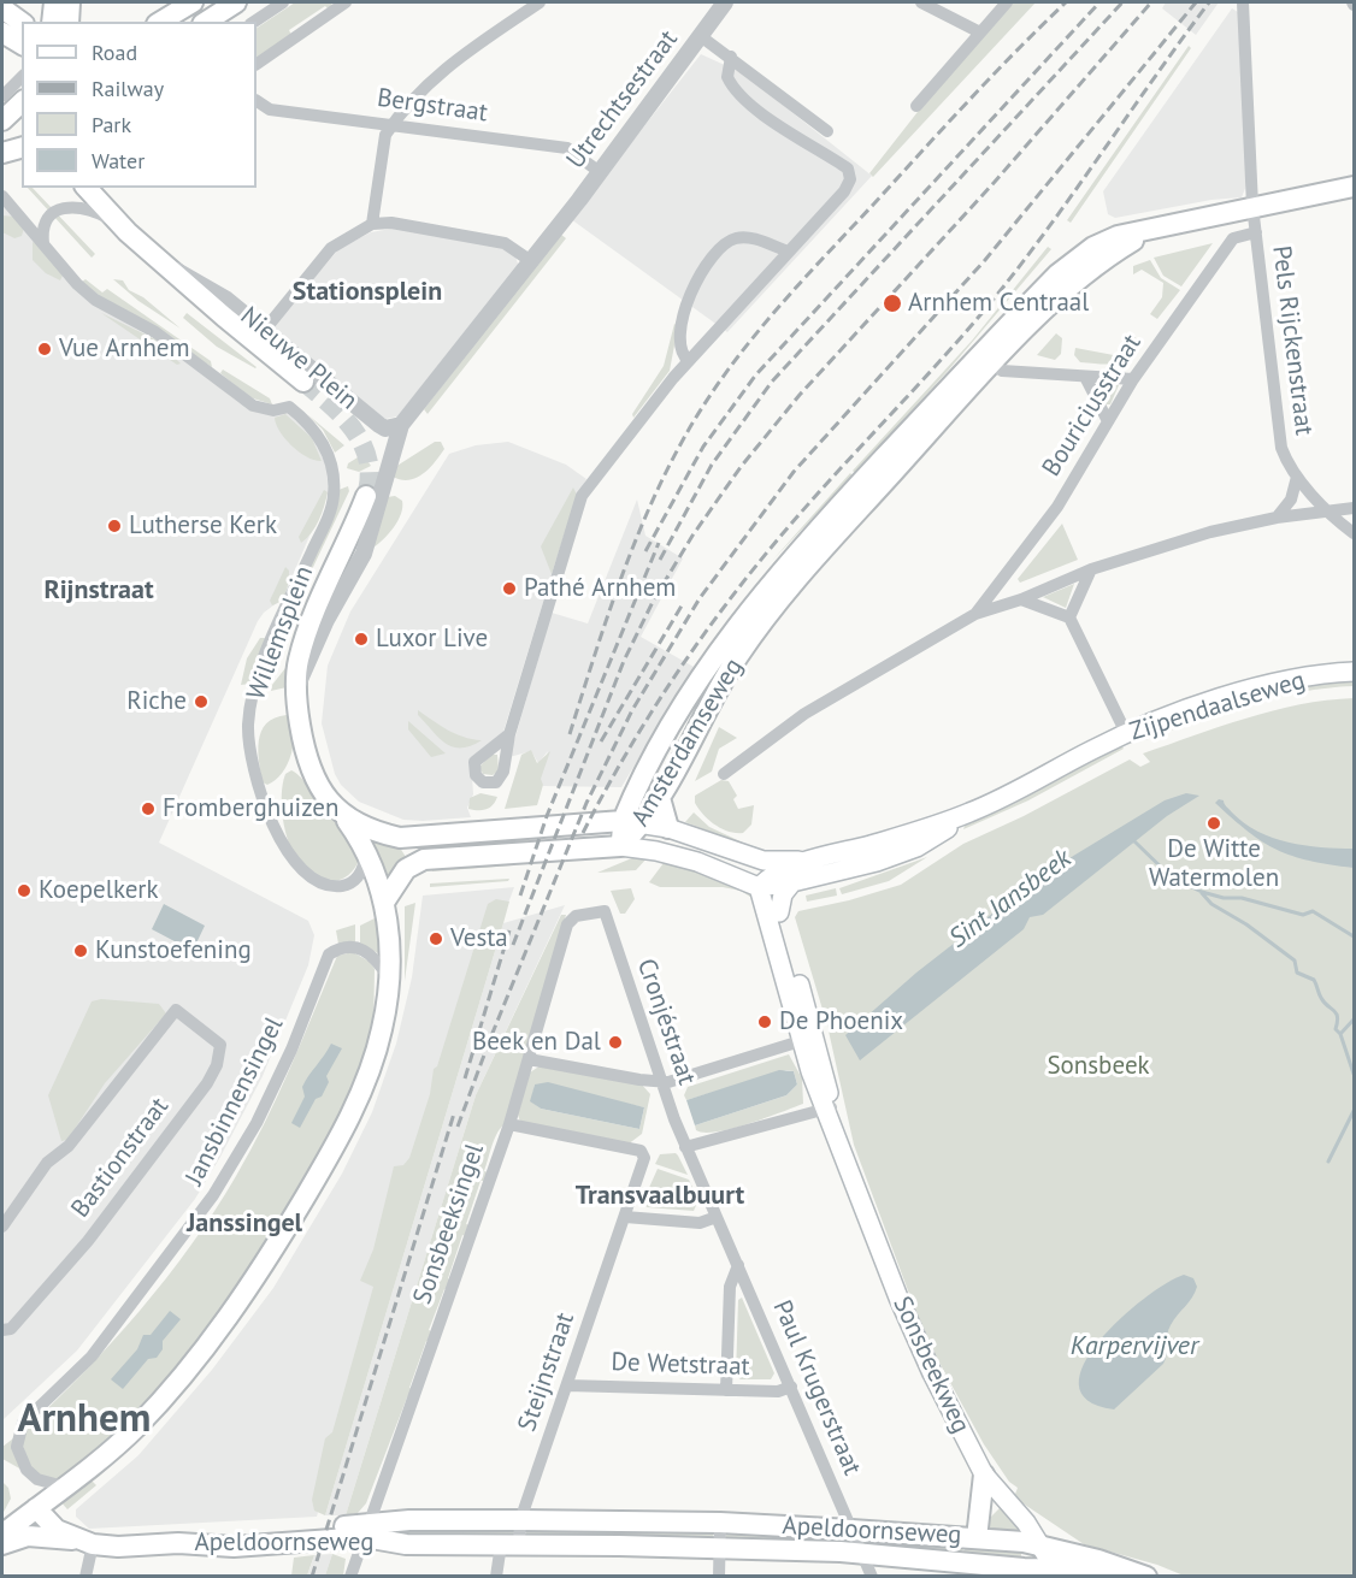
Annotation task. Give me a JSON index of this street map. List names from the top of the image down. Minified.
{"streets":{"main road":["Nieuwe Plein","Willemsplein","Zijpendaalseweg","Amsterdamseweg","Sonsbeekweg","Apeldoornseweg"],"street":["Utrechtsestraat","Bergstraat","Pels Rijckenstraat","Bouriciusstraat","Cronjéstraat","Jansbinnensingel","Bastionstraat","Sonsbeeksingel","De Wetstraat","Steijnstraat","Paul Krugerstraat"]},"crossings":[["Utrechtsestraat","Bergstraat"],["Pels Rijckenstraat","Bouriciusstraat"],["Pels Rijckenstraat","Amsterdamseweg"],["Nieuwe Plein","Willemsplein"],["Willemsplein","Zijpendaalseweg"],["Willemsplein","Amsterdamseweg"],["Willemsplein","Jansbinnensingel"],["Willemsplein","Apeldoornseweg"],["Zijpendaalseweg","Amsterdamseweg"],["Zijpendaalseweg","Sonsbeekweg"],["Cronjéstraat","Sonsbeeksingel"],["Cronjéstraat","Paul Krugerstraat"],["Sonsbeeksingel","Steijnstraat"],["Sonsbeeksingel","Apeldoornseweg"],["De Wetstraat","Steijnstraat"],["De Wetstraat","Paul Krugerstraat"],["Sonsbeekweg","Apeldoornseweg"],["Steijnstraat","Apeldoornseweg"],["Paul Krugerstraat","Apeldoornseweg"]],"districts":["Stationsplein","Rijnstraat","Transvaalbuurt","Janssingel","Arnhem"],"water":["Sint Jansbeek","Karpervijver"],"parks":["Sonsbeek"],"places":["Arnhem Centraal","Vue Arnhem","Lutherse Kerk","Pathé Arnhem","Luxor Live","Riche","Fromberghuizen","De Witte Watermolen","Koepelkerk","Vesta","Kunstoefening","De Phoenix","Beek en Dal"],"legend":["Road","Railway","Park","Water"]}
